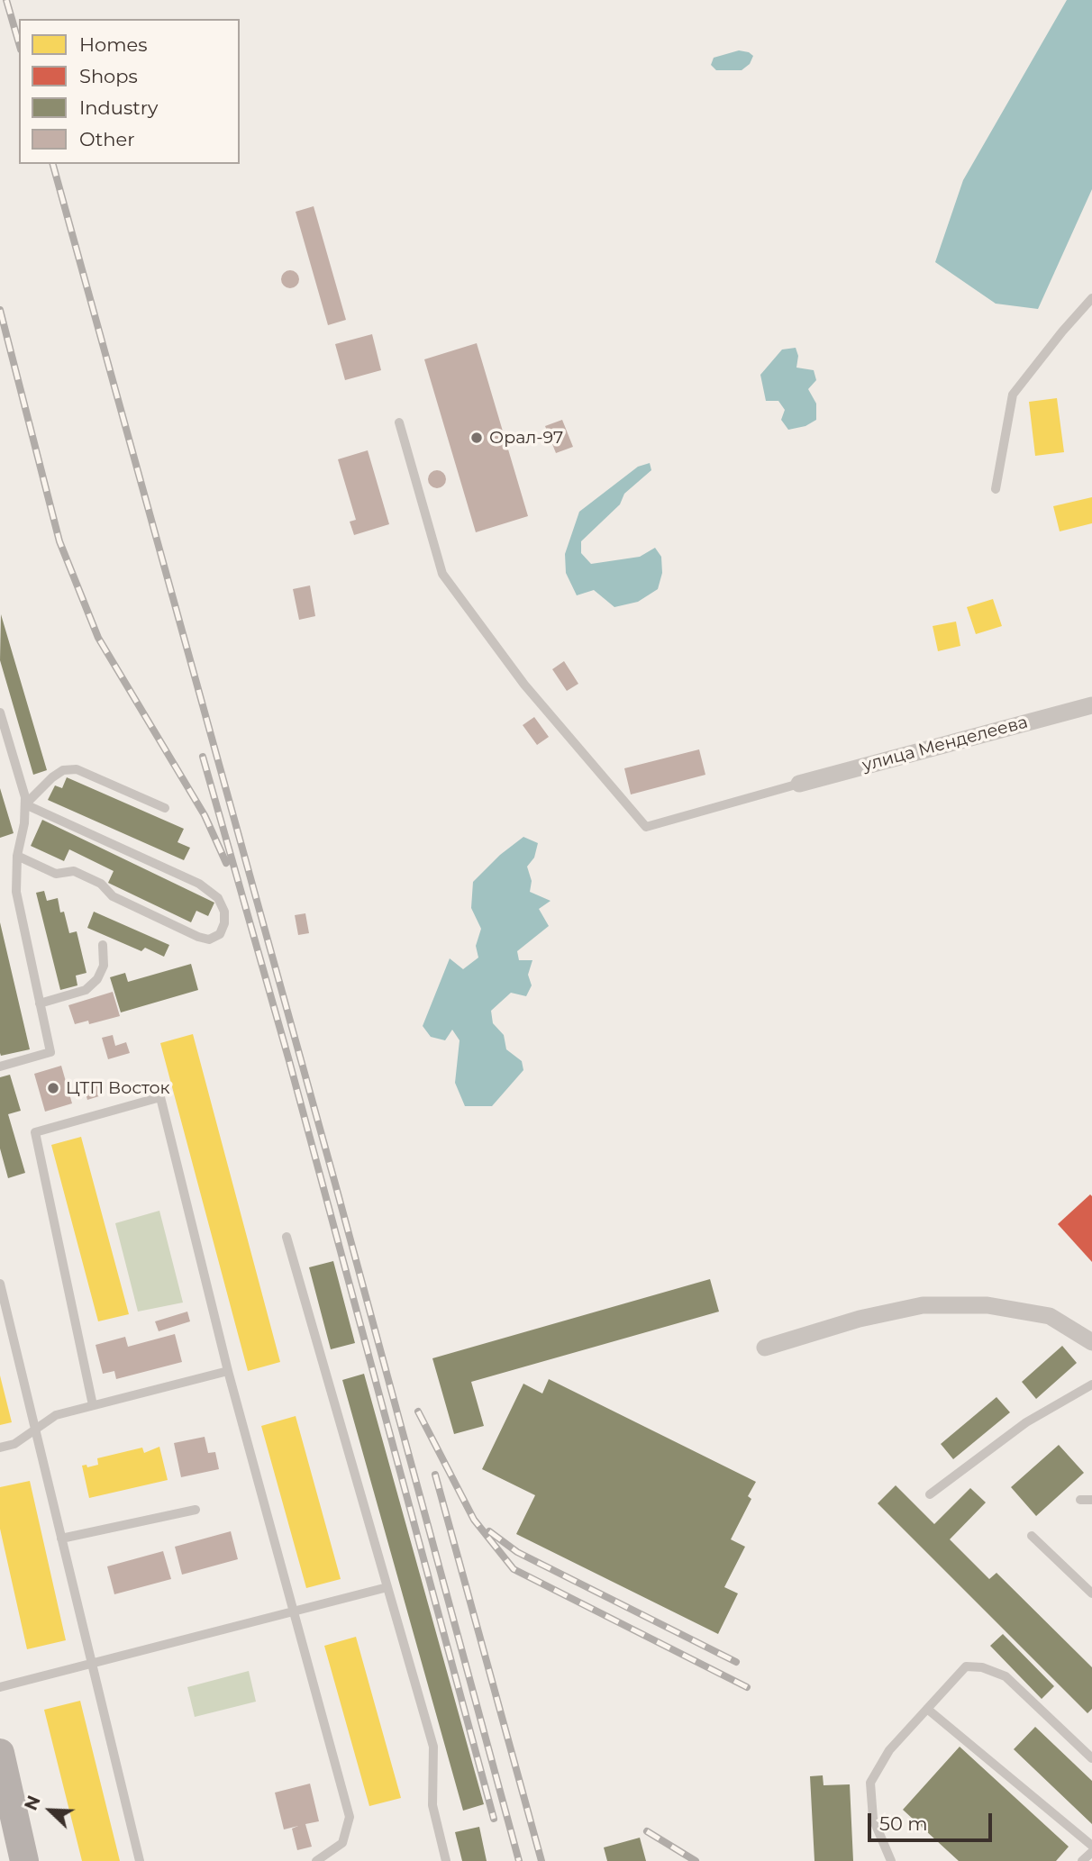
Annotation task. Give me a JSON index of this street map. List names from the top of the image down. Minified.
{"streets":{"street":["улица Менделеева"]},"places":["Орал-97","ЦТП Восток"],"legend":["Homes","Shops","Industry","Other"],"scale_bar":"50 m","north":"top left"}
